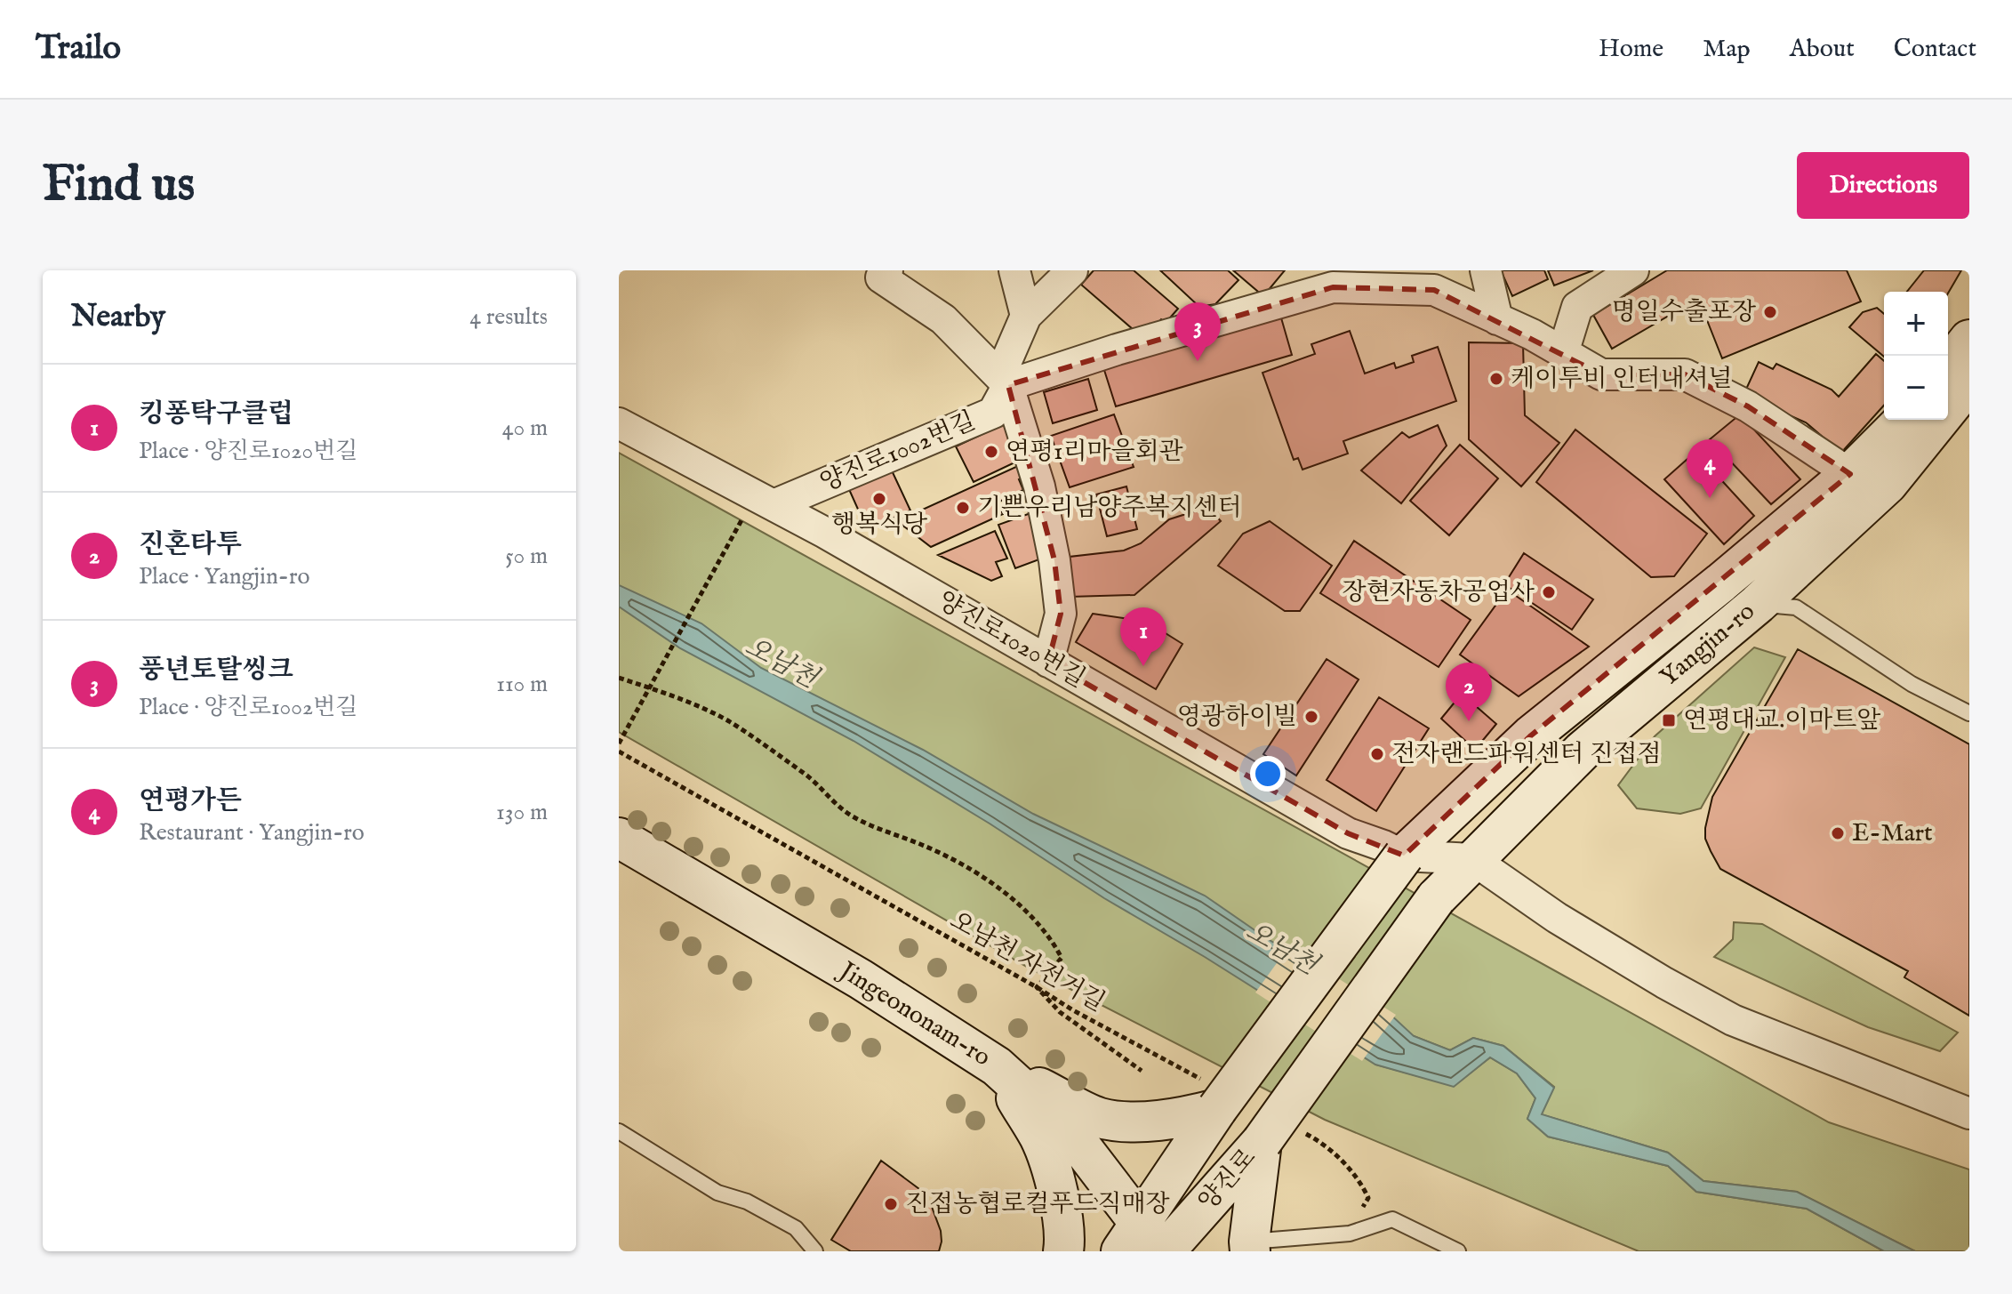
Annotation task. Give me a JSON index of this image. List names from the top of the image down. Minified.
{"streets":{"main road":["Yangjin-ro","Jingeononam-ro","양진로"],"street":["양진로1002번길","양진로1020번길"],"path":["오남천 자전거길"]},"crossings":[["양진로1002번길","양진로1020번길"],["양진로1020번길","Yangjin-ro"],["Yangjin-ro","오남천 자전거길"],["Yangjin-ro","양진로"],["오남천 자전거길","양진로"],["Jingeononam-ro","양진로"]],"water":["오남천"],"places":{"other":["명일수출포장","케이투비 인터내셔널","연평1리마을회관","행복식당","기쁜우리남양주복지센터","장현자동차공업사","영광하이빌","전자랜드파워센터 진접점","E-Mart","진접농협로컬푸드직매장"],"transit":["연평대교.이마트앞"]},"page":{"header":"Trailo","nav":["Home","Map","About","Contact"],"buttons":"Directions","title":"Find us","heading":["Nearby","4 results"],"map_buttons":["+","−"],"pins":["3","4","1","2"],"list":[{"mark":"1","name":"킹퐁탁구클럽","note":"Place · 양진로1020번길","value":"40 m"},{"mark":"2","name":"진혼타투","note":"Place · Yangjin-ro","value":"50 m"},{"mark":"3","name":"풍년토탈씽크","note":"Place · 양진로1002번길","value":"110 m"},{"mark":"4","name":"연평가든","note":"Restaurant · Yangjin-ro","value":"130 m"}]}}
